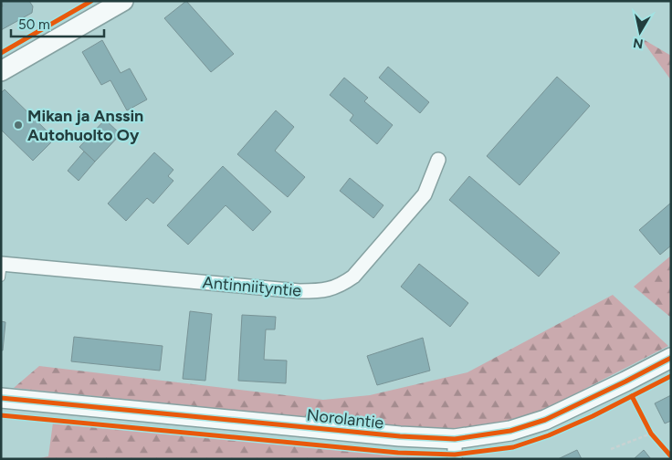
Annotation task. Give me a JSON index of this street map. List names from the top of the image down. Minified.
{"streets":{"street":["Antinniityntie","Norolantie"]},"places":["Mikan ja Anssin Autohuolto Oy"],"scale_bar":"50 m","north":"bottom"}
